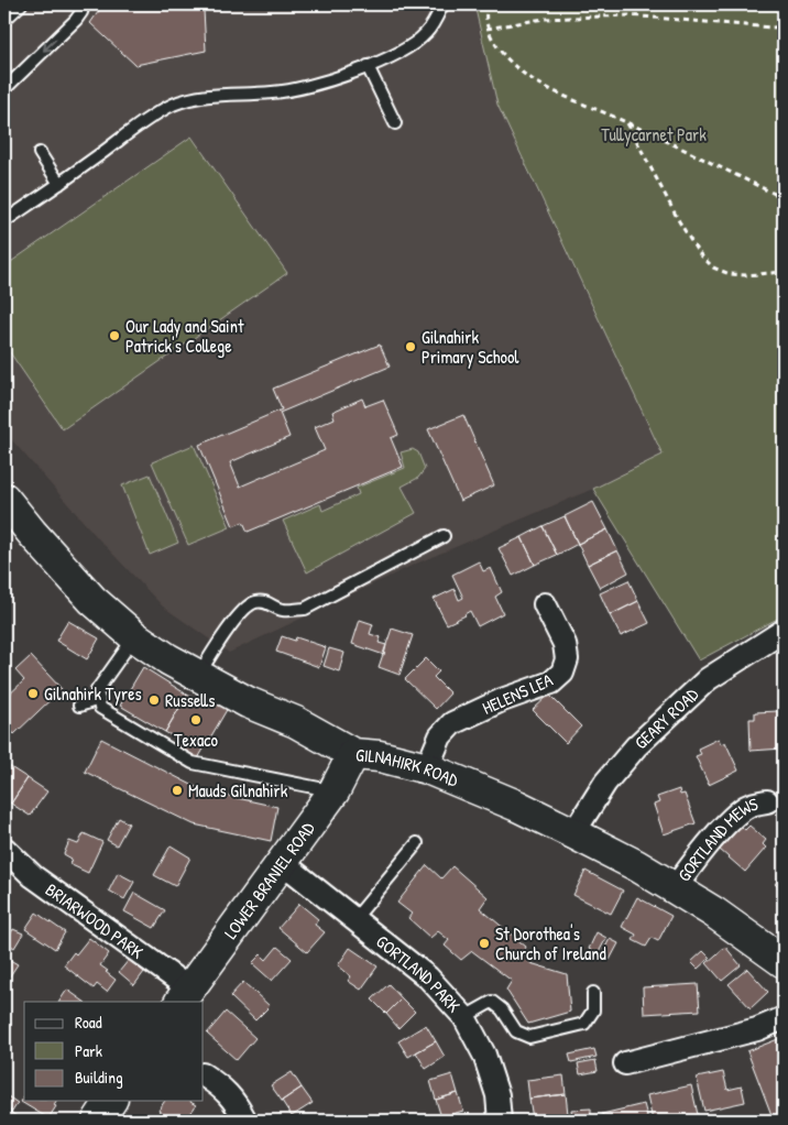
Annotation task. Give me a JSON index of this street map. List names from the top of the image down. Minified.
{"streets":{"street":["HELENS LEA","GEARY ROAD","GILNAHIRK ROAD","GORTLAND MEWS","LOWER BRANIEL ROAD","BRIARWOOD PARK","GORTLAND PARK"]},"crossings":[["HELENS LEA","GILNAHIRK ROAD"],["GEARY ROAD","GILNAHIRK ROAD"],["GILNAHIRK ROAD","GORTLAND MEWS"],["GILNAHIRK ROAD","LOWER BRANIEL ROAD"],["LOWER BRANIEL ROAD","BRIARWOOD PARK"],["LOWER BRANIEL ROAD","GORTLAND PARK"]],"parks":["Tullycarnet Park"],"places":["Our Lady and Saint Patrick's College","Gilnahirk Primary School","Gilnahirk Tyres","Russells","Texaco","Mauds Gilnahirk","St Dorothea's Church of Ireland"],"legend":["Road","Park","Building"]}
